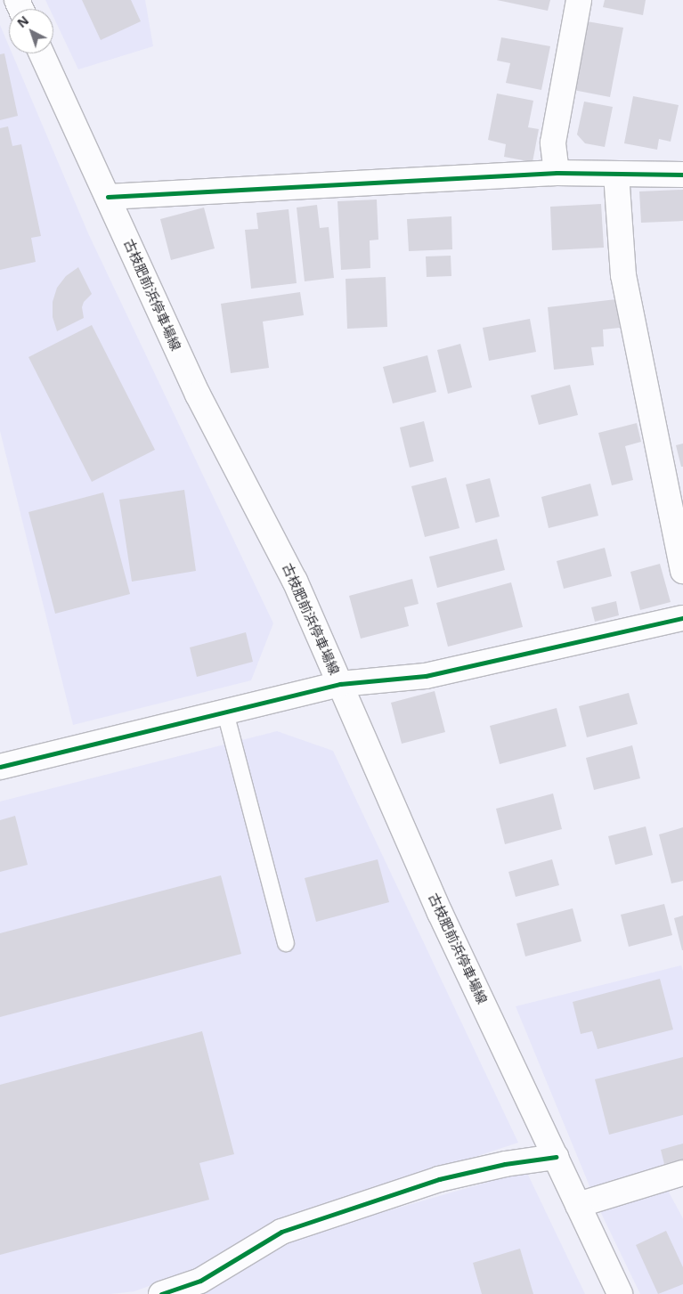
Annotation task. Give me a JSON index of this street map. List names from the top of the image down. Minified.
{"streets":{"street":["古枝肥前浜停車場線"]},"north":"top left"}
